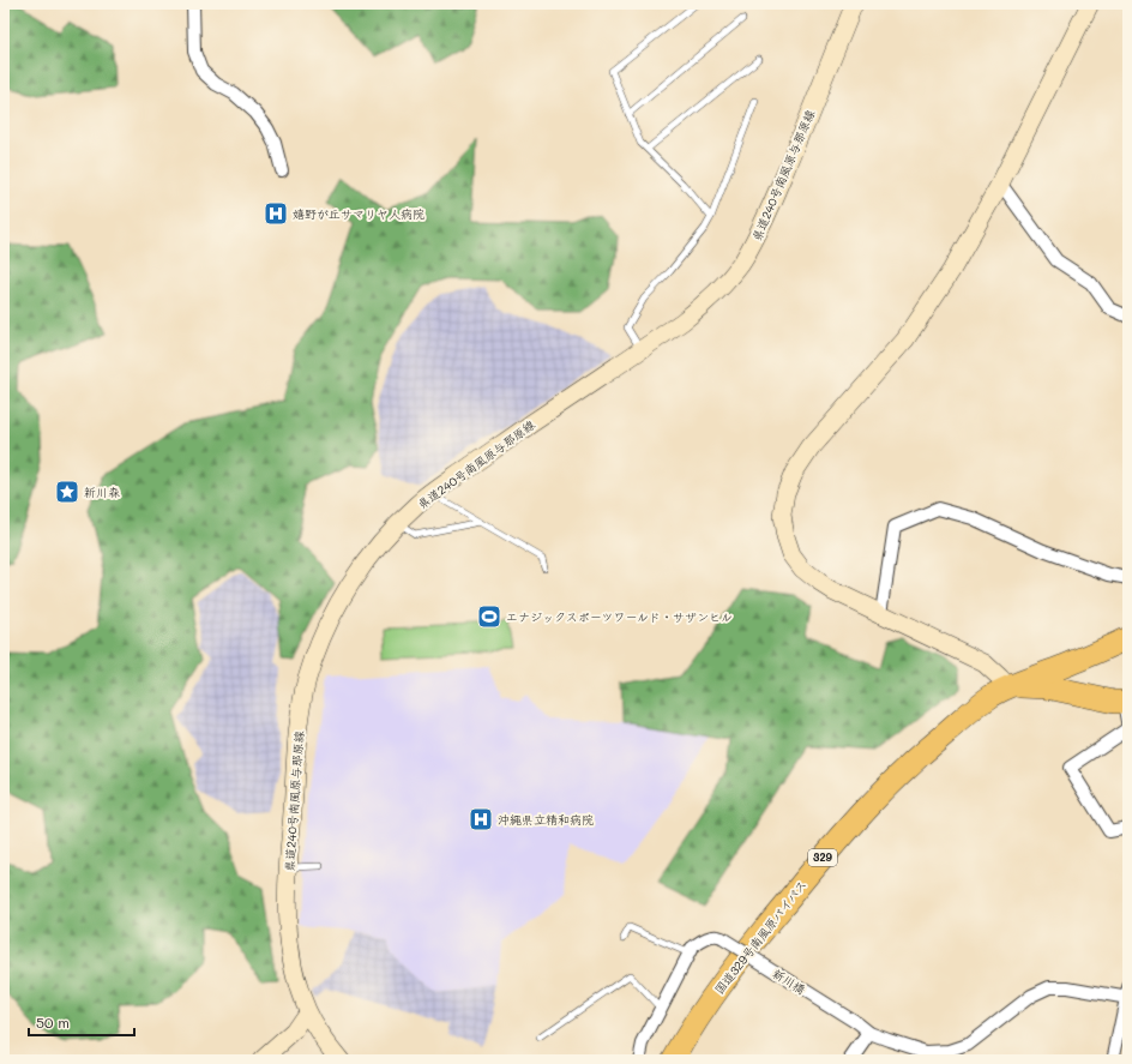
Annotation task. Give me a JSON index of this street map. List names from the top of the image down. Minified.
{"streets":{"highway":["329","国道329号南風原バイパス"],"main road":["県道240号南風原与那原線"],"street":["新川橋"]},"places":{"hospital":["嬉野が丘サマリヤ人病院","沖縄県立精和病院"],"place":["新川森"],"sports":["エナジックスポーツワールド・サザンヒル"]},"scale_bar":"50 m"}
